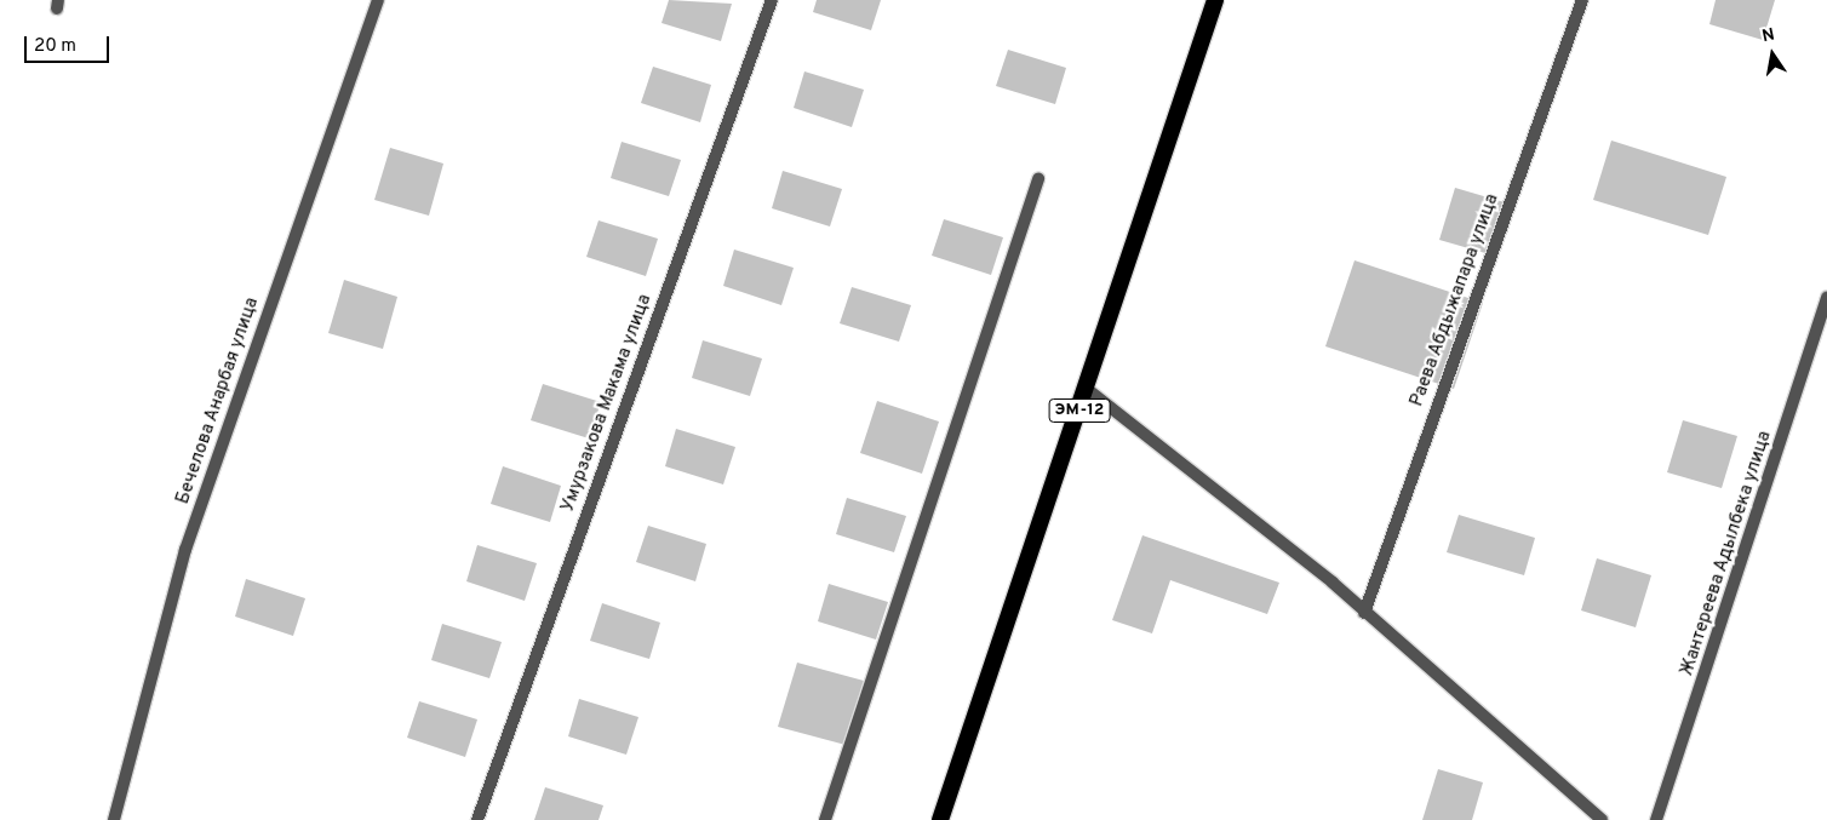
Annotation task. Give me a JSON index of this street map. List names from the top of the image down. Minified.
{"streets":{"highway":["ЭМ-12"],"street":["Раева Абдыжапара улица","Бечелова Анарбая улица","Умурзакова Макама улица","Жантереева Адылбека улица"]},"scale_bar":"20 m","north":"top"}
